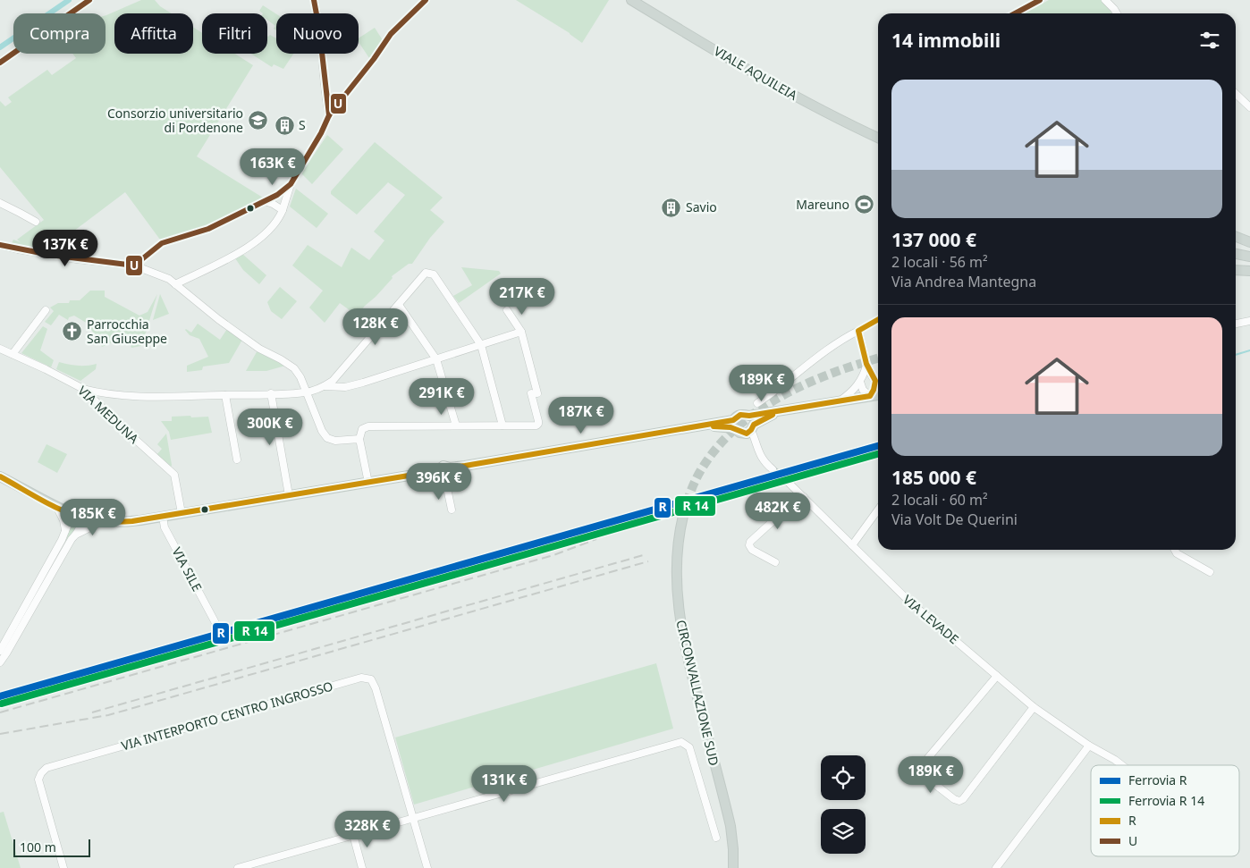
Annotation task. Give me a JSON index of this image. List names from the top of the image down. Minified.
{"streets":{"main road":["VIALE AQUILEIA","CIRCONVALLAZIONE SUD"],"street":["VIA MEDUNA","VIA SILE","VIA LEVADE","VIA INTERPORTO CENTRO INGROSSO"]},"places":{"school or university":["Consorzio universitario di Pordenone"],"building":["S","Savio"],"sports":["Mareuno"],"church":["Parrocchia San Giuseppe"]},"lines":["transit line U","transit line R","rail line R"],"legend":["Ferrovia R","Ferrovia R 14","R","U"],"scale_bar":"100 m","page":{"chip":["Compra","Affitta","Filtri","Nuovo"],"heading":"14 immobili","list":[{"name":"137 000 €","note":"2 locali · 56 m² · Via Andrea Mantegna"},{"name":"185 000 €","note":"2 locali · 60 m² · Via Volt De Querini"}],"price":["163K €","137K €","217K €","128K €","189K €","291K €","187K €","300K €","396K €","482K €","185K €","189K €","131K €","328K €"],"scale":"100 m"}}
